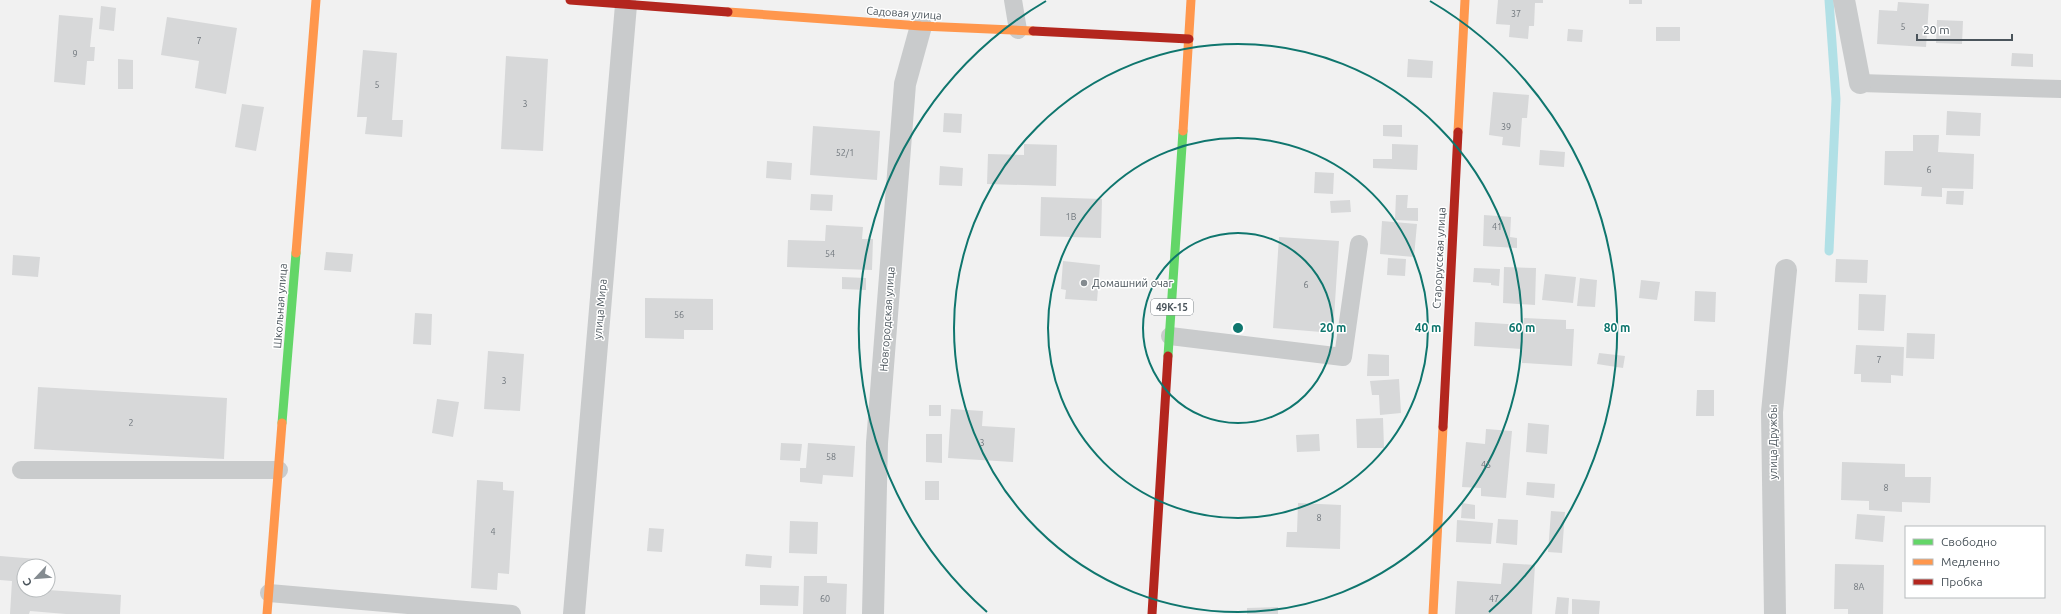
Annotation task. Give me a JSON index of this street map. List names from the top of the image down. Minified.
{"streets":{"street":["Садовая улица","Старорусская улица","Школьная улица","49К-15","улица Мира","Новгородская улица","улица Дружбы"]},"crossings":[["Садовая улица","49К-15"],["Садовая улица","улица Мира"],["Садовая улица","Новгородская улица"]],"places":["Домашний очаг"],"house_numbers":["37","5","7","9","5","3","39","52/1","6","1В","41","54","6","56","7","3","2","3","58","45","8","8","4","8А","60","47"],"legend":["Свободно","Медленно","Пробка"],"scale_bar":"20 m","north":"bottom left","rings":["20 m","40 m","60 m","80 m"]}
